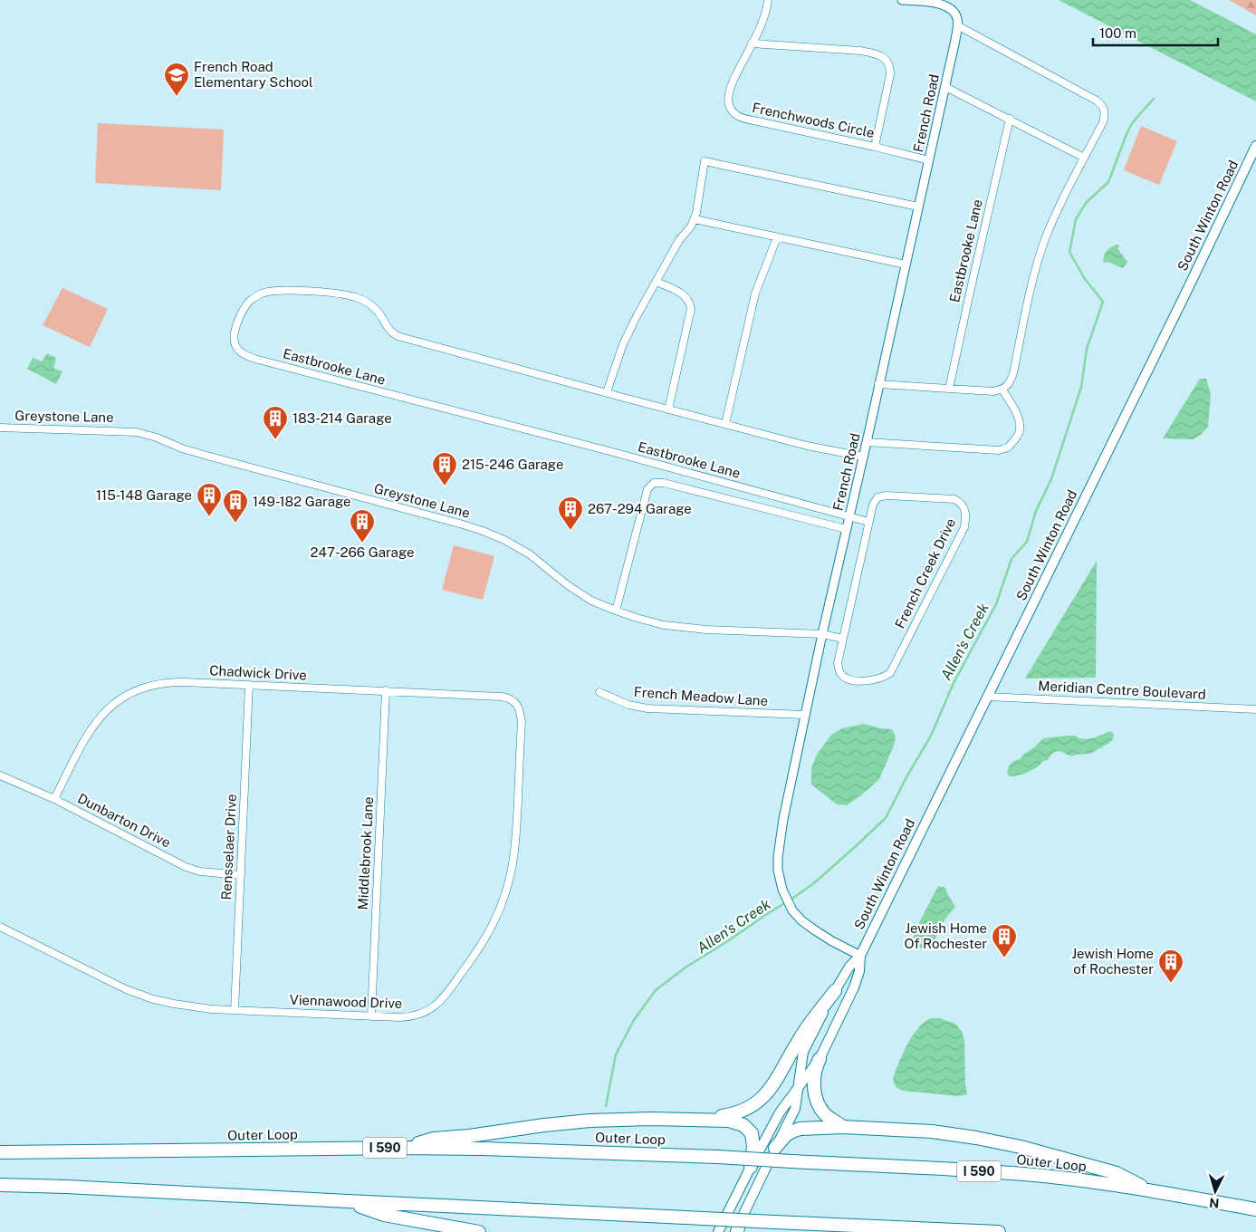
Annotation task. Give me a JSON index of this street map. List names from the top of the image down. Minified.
{"streets":{"highway":["Outer Loop","I 590"],"main road":["South Winton Road"],"street":["French Road","Frenchwoods Circle","Eastbrooke Lane","Greystone Lane","French Creek Drive","Chadwick Drive","Meridian Centre Boulevard","French Meadow Lane","Dunbarton Drive","Rensselaer Drive","Middlebrook Lane","Viennawood Drive"]},"crossings":[["French Road","Frenchwoods Circle"],["French Road","South Winton Road"],["French Road","Eastbrooke Lane"],["French Road","Greystone Lane"],["French Road","French Meadow Lane"],["South Winton Road","Meridian Centre Boulevard"],["Chadwick Drive","Dunbarton Drive"],["Chadwick Drive","Rensselaer Drive"],["Chadwick Drive","Middlebrook Lane"],["Chadwick Drive","Viennawood Drive"],["Dunbarton Drive","Rensselaer Drive"],["Rensselaer Drive","Viennawood Drive"],["Middlebrook Lane","Viennawood Drive"]],"water":["Allen's Creek"],"places":{"school or university":["French Road Elementary School"],"building":["183-214 Garage","215-246 Garage","115-148 Garage","149-182 Garage","267-294 Garage","247-266 Garage","Jewish Home Of Rochester","Jewish Home of Rochester"]},"scale_bar":"100 m","north":"bottom"}
